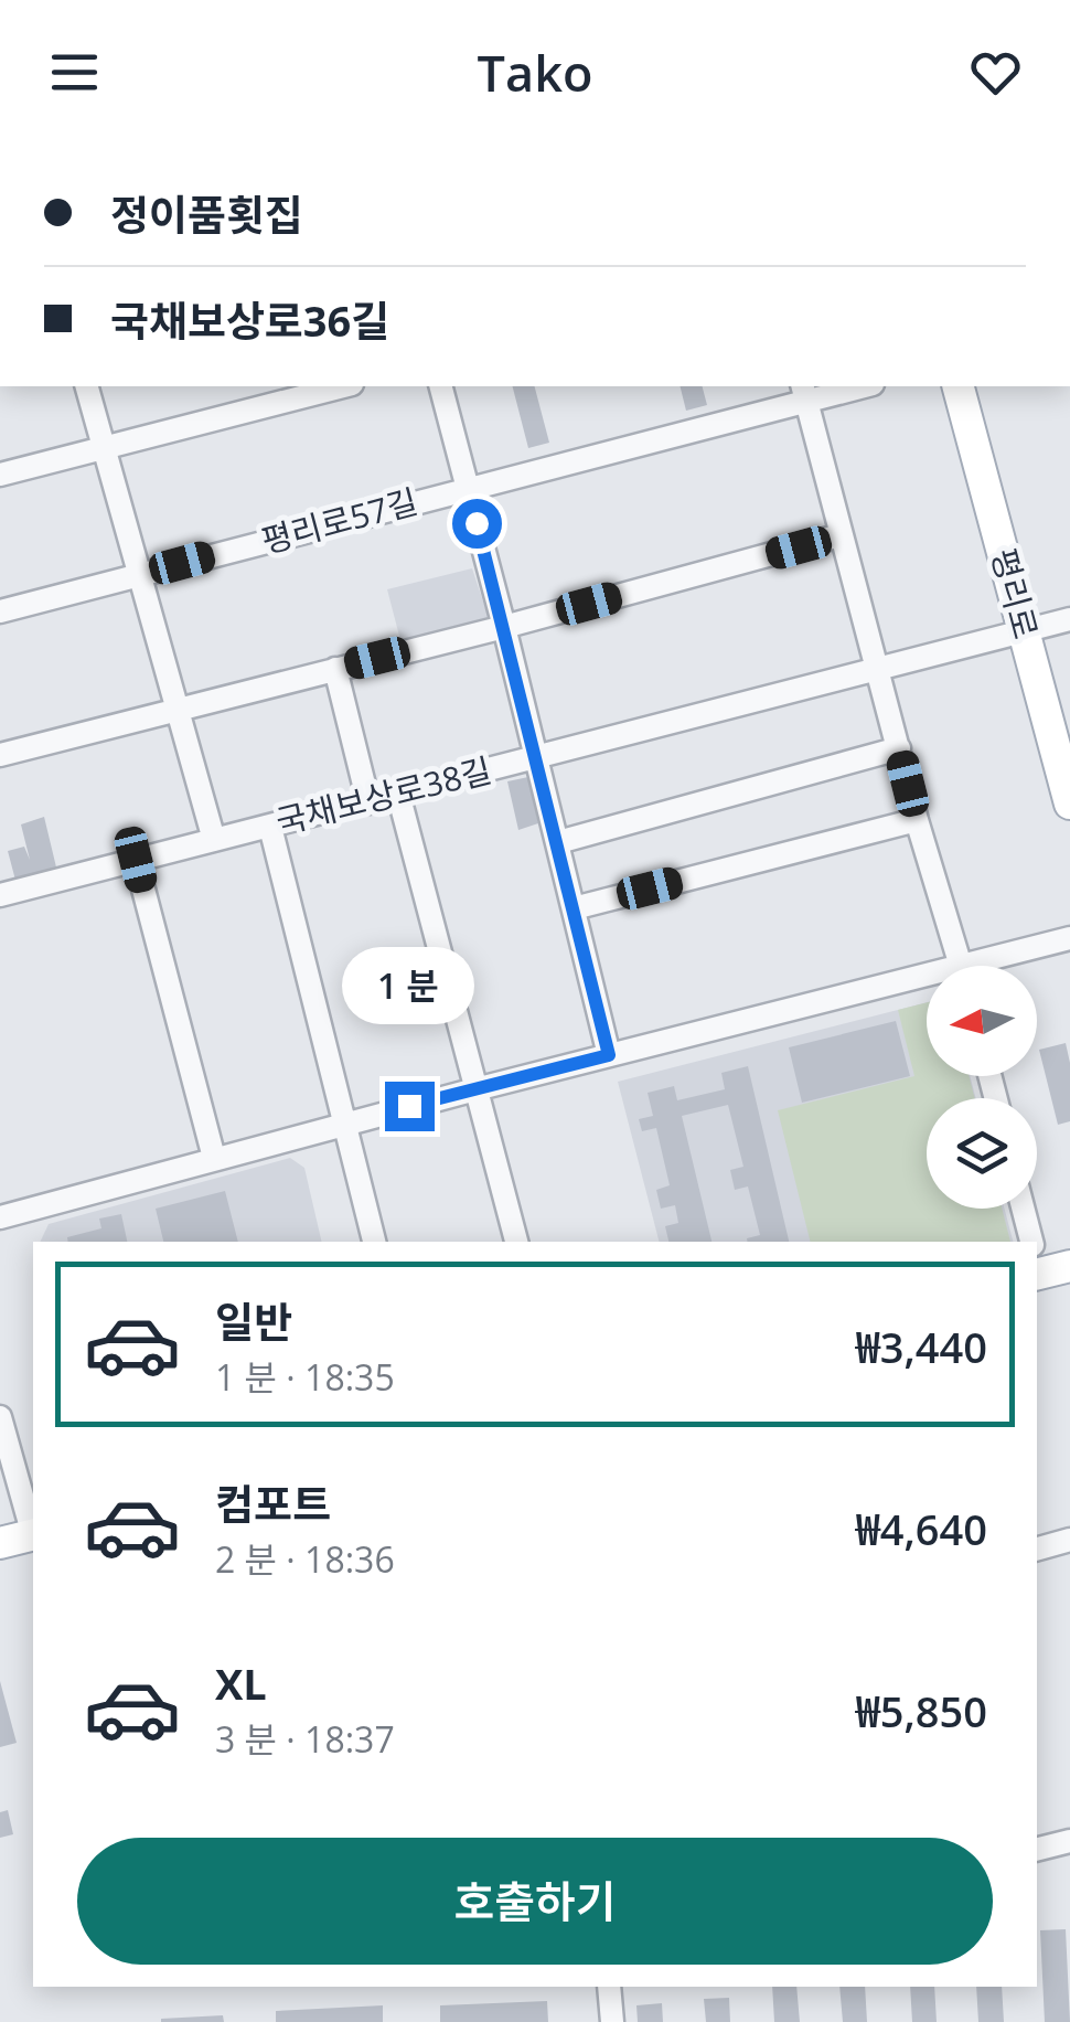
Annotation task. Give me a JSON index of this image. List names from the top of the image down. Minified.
{"streets":{"main road":["평리로"],"street":["평리로57길","국채보상로38길"]},"crossings":[["평리로","국채보상로38길"]],"north":"left","page":{"header":"Tako","banner":["정이품횟집","국채보상로36길"],"bubble":"1 분","list":[{"name":"일반","note":"1 분 · 18:35","value":"₩3,440"},{"name":"컴포트","note":"2 분 · 18:36","value":"₩4,640"},{"name":"XL","note":"3 분 · 18:37","value":"₩5,850"}],"buttons":"호출하기"}}
